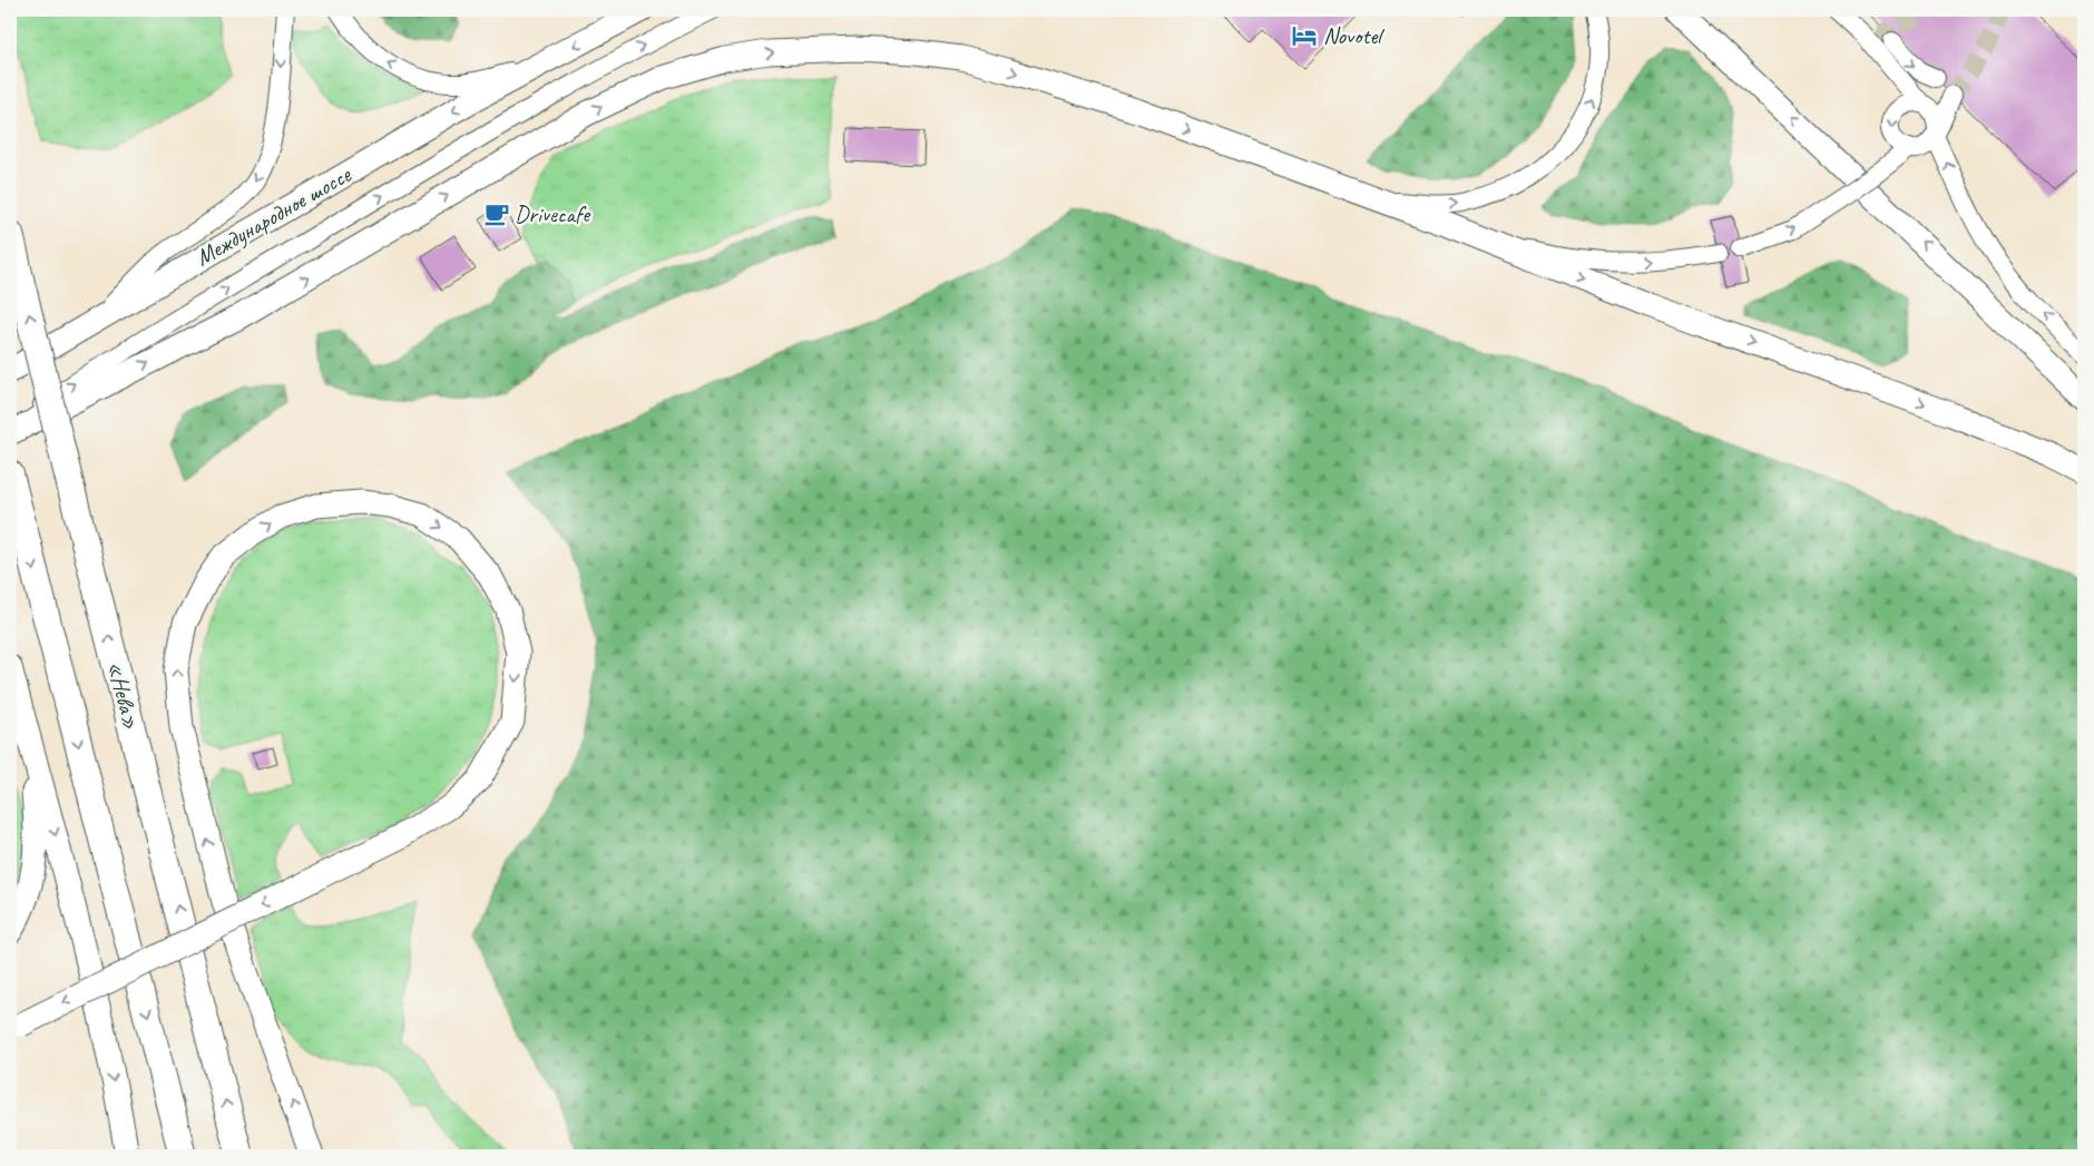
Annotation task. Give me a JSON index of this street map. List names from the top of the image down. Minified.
{"streets":{"highway":["«Нева»"],"main road":["Международное шоссе"]},"one_way":["Международное шоссе"],"places":{"hotel":["Novotel"],"cafe":["Drivecafe"]}}
